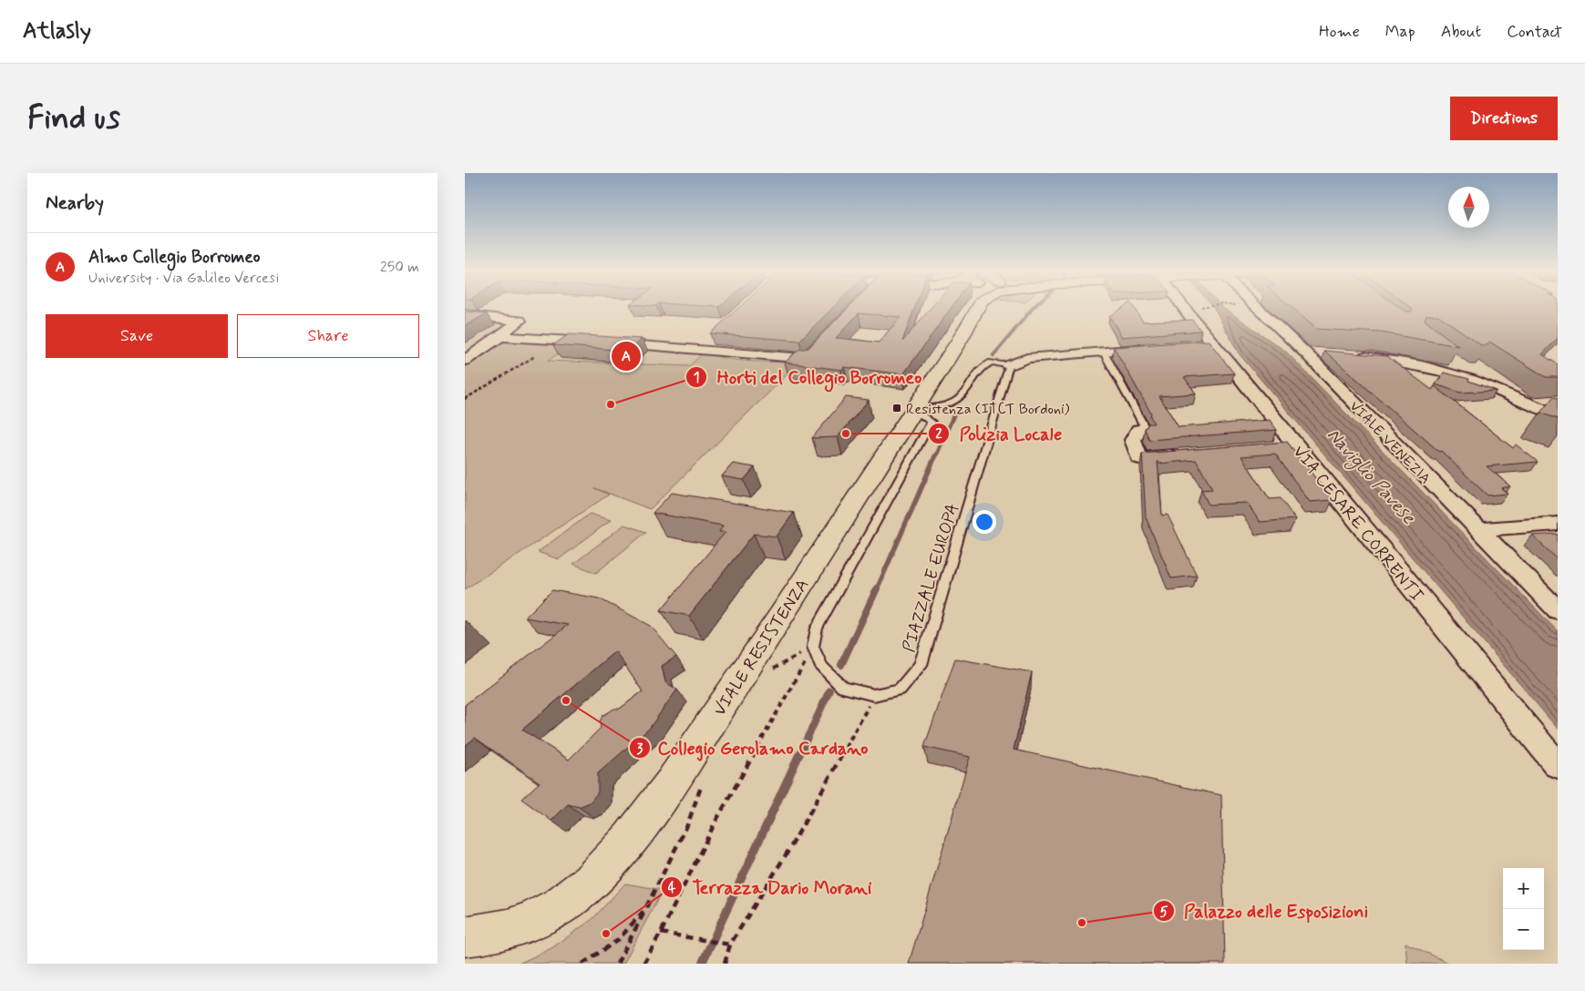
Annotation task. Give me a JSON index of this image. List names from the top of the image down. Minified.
{"streets":{"main road":["VIALE RESISTENZA"],"street":["VIALE VENEZIA","VIA CESARE CORRENTI"],"lane":["PIAZZALE EUROPA"]},"water":["Naviglio Pavese"],"places":{"other":["Horti del Collegio Borromeo","Polizia Locale","Collegio Gerolamo Cardano","Palazzo delle Esposizioni","Terrazza Dario Morani"],"transit":["Resistenza (ITCT Bordoni)"]},"north":"top","page":{"header":"Atlasly","nav":["Home","Map","About","Contact"],"buttons":["Directions",["Save","Share"]],"title":"Find us","heading":"Nearby","list":[{"mark":"A","name":"Almo Collegio Borromeo","note":"University · Via Galileo Vercesi","value":"250 m"}],"pins":"A","map_buttons":["+","−"]}}
